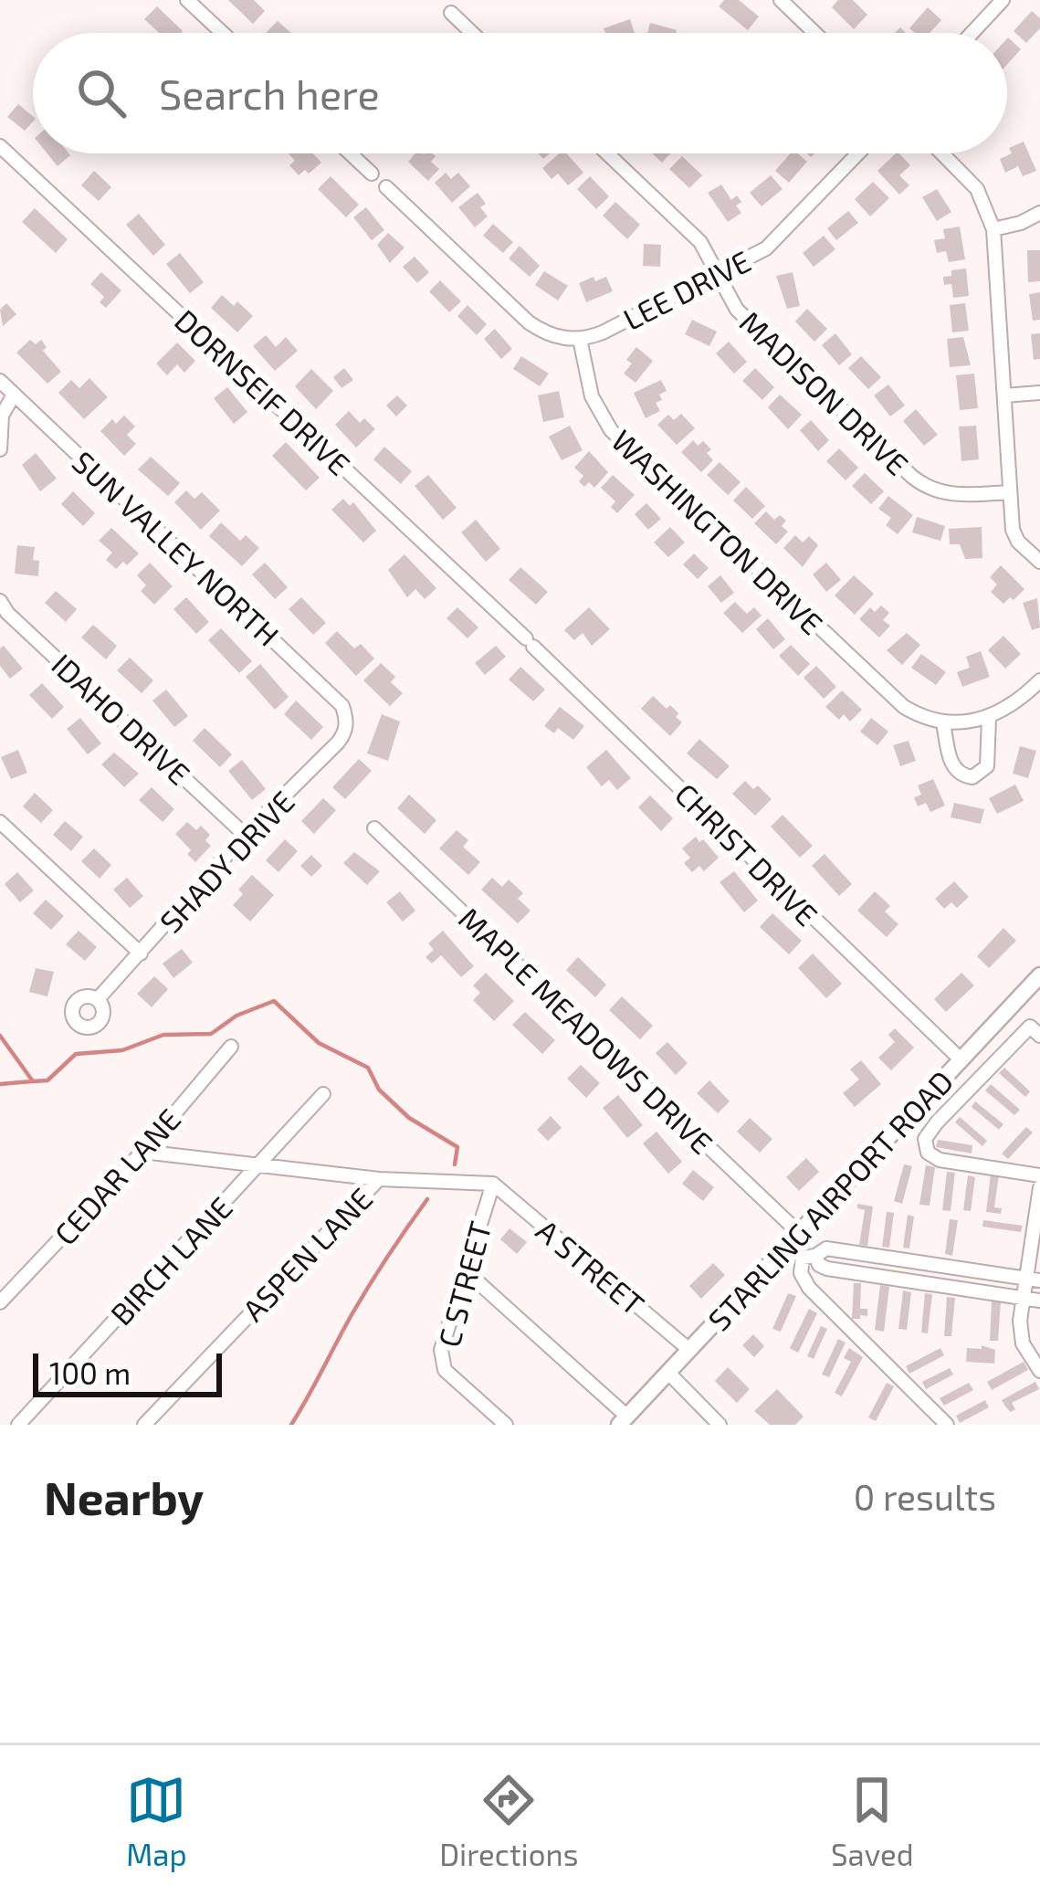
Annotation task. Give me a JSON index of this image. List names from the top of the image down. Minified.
{"streets":{"street":["LEE DRIVE","DORNSEIF DRIVE","MADISON DRIVE","WASHINGTON DRIVE","SUN VALLEY NORTH","IDAHO DRIVE","CHRIST DRIVE","SHADY DRIVE","MAPLE MEADOWS DRIVE","CEDAR LANE","STARLING AIRPORT ROAD","ASPEN LANE","BIRCH LANE","A STREET","C STREET"]},"crossings":[["LEE DRIVE","MADISON DRIVE"],["LEE DRIVE","WASHINGTON DRIVE"],["DORNSEIF DRIVE","CHRIST DRIVE"],["SUN VALLEY NORTH","SHADY DRIVE"],["IDAHO DRIVE","SHADY DRIVE"],["CHRIST DRIVE","STARLING AIRPORT ROAD"],["MAPLE MEADOWS DRIVE","STARLING AIRPORT ROAD"],["STARLING AIRPORT ROAD","A STREET"],["A STREET","C STREET"]],"scale_bar":"100 m","page":{"search":"Search here","scale":"100 m","heading":["Nearby","0 results"],"nav":["Map","Directions","Saved"]}}
